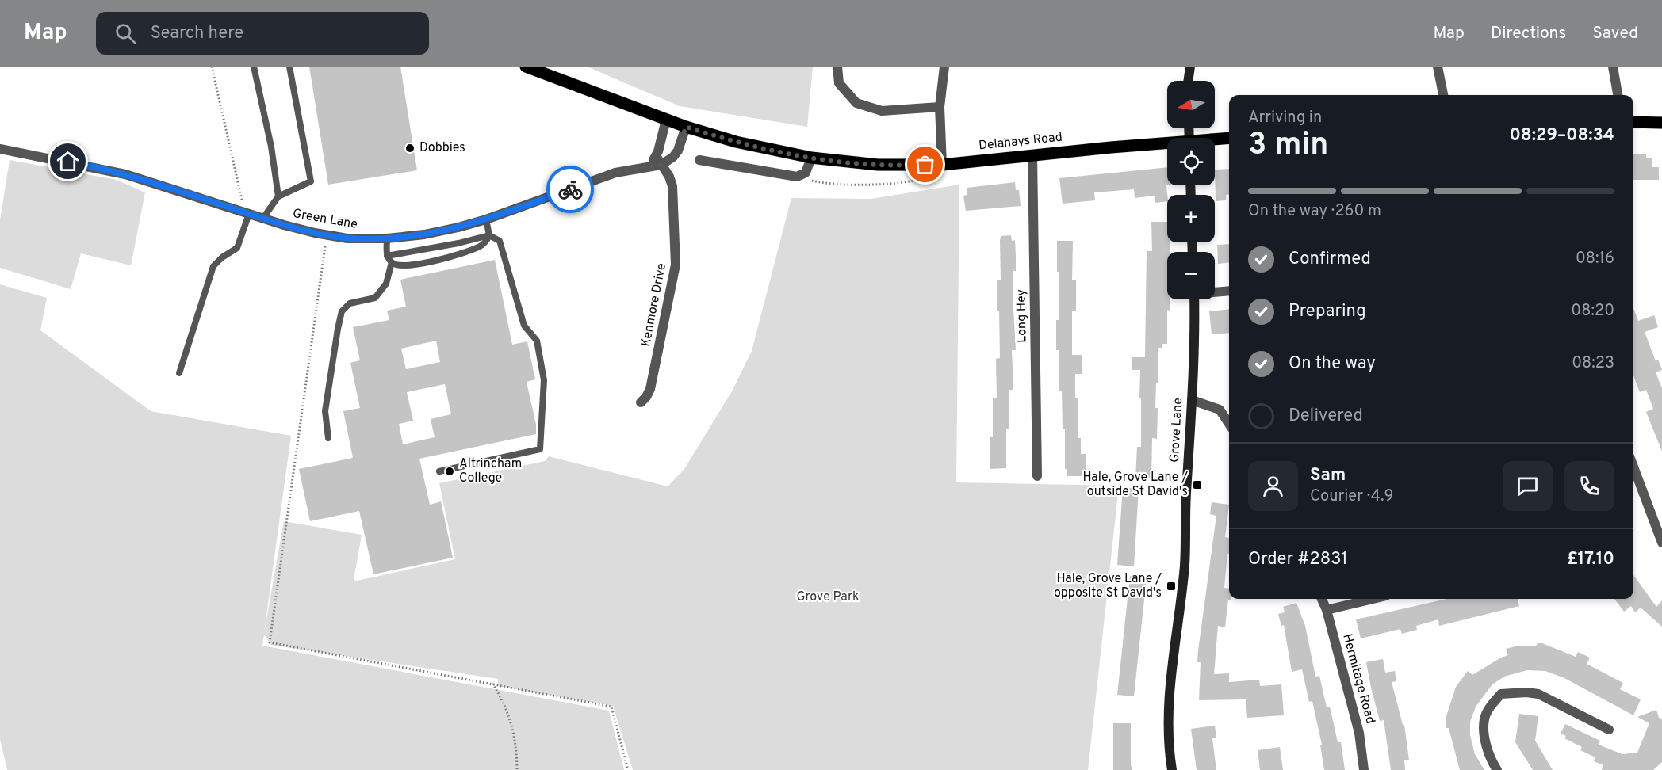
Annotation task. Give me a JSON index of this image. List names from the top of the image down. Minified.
{"streets":{"main road":["Delahays Road"],"street":["Green Lane","Kenmore Drive","Long Hey","Grove Lane","Hermitage Road"]},"crossings":[["Delahays Road","Long Hey"],["Green Lane","Kenmore Drive"]],"parks":["Grove Park"],"places":{"other":["Dobbies","Altrincham College"],"transit":["Hale, Grove Lane / outside St David's","Hale, Grove Lane / opposite St David's"]},"north":"left","page":{"header":"Map","search":"Search here","nav":["Map","Directions","Saved"],"map_buttons":["+","−"],"heading":["3 min","Arriving in","08:29–08:34"],"panel":["Sam","Courier · 4.9","Order #2831","£17.10"],"bar":"On the way · 260 m","list":[["Confirmed","08:16"],["Preparing","08:20"],["On the way","08:23"],"Delivered"]}}
